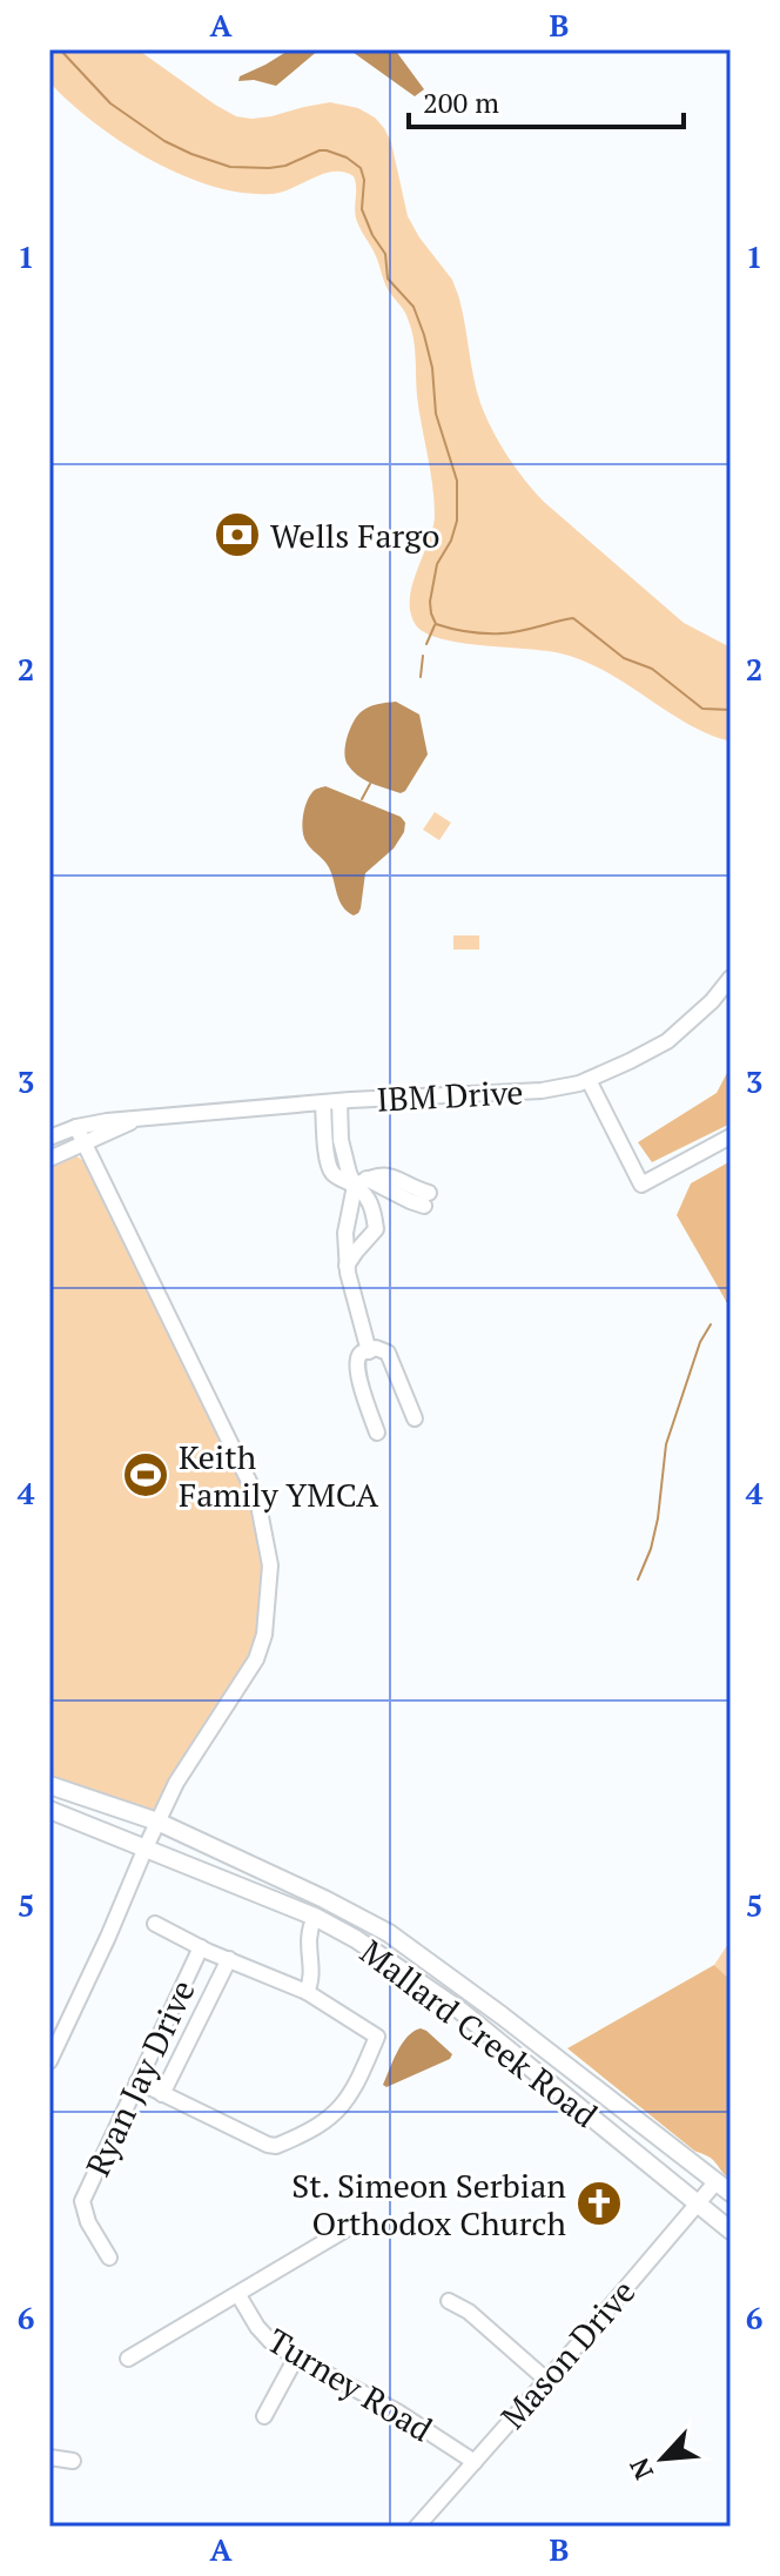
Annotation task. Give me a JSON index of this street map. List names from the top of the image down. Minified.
{"streets":{"main road":["Mallard Creek Road"],"street":["IBM Drive","Ryan Jay Drive","Mason Drive","Turney Road"]},"crossings":[["Mallard Creek Road","Mason Drive"],["Mason Drive","Turney Road"]],"places":{"bank":["Wells Fargo"],"sports":["Keith Family YMCA"],"church":["St. Simeon Serbian Orthodox Church"]},"scale_bar":"200 m","north":"bottom left","grid":{"columns":["A","B"],"rows":["1","2","3","4","5","6"]}}
